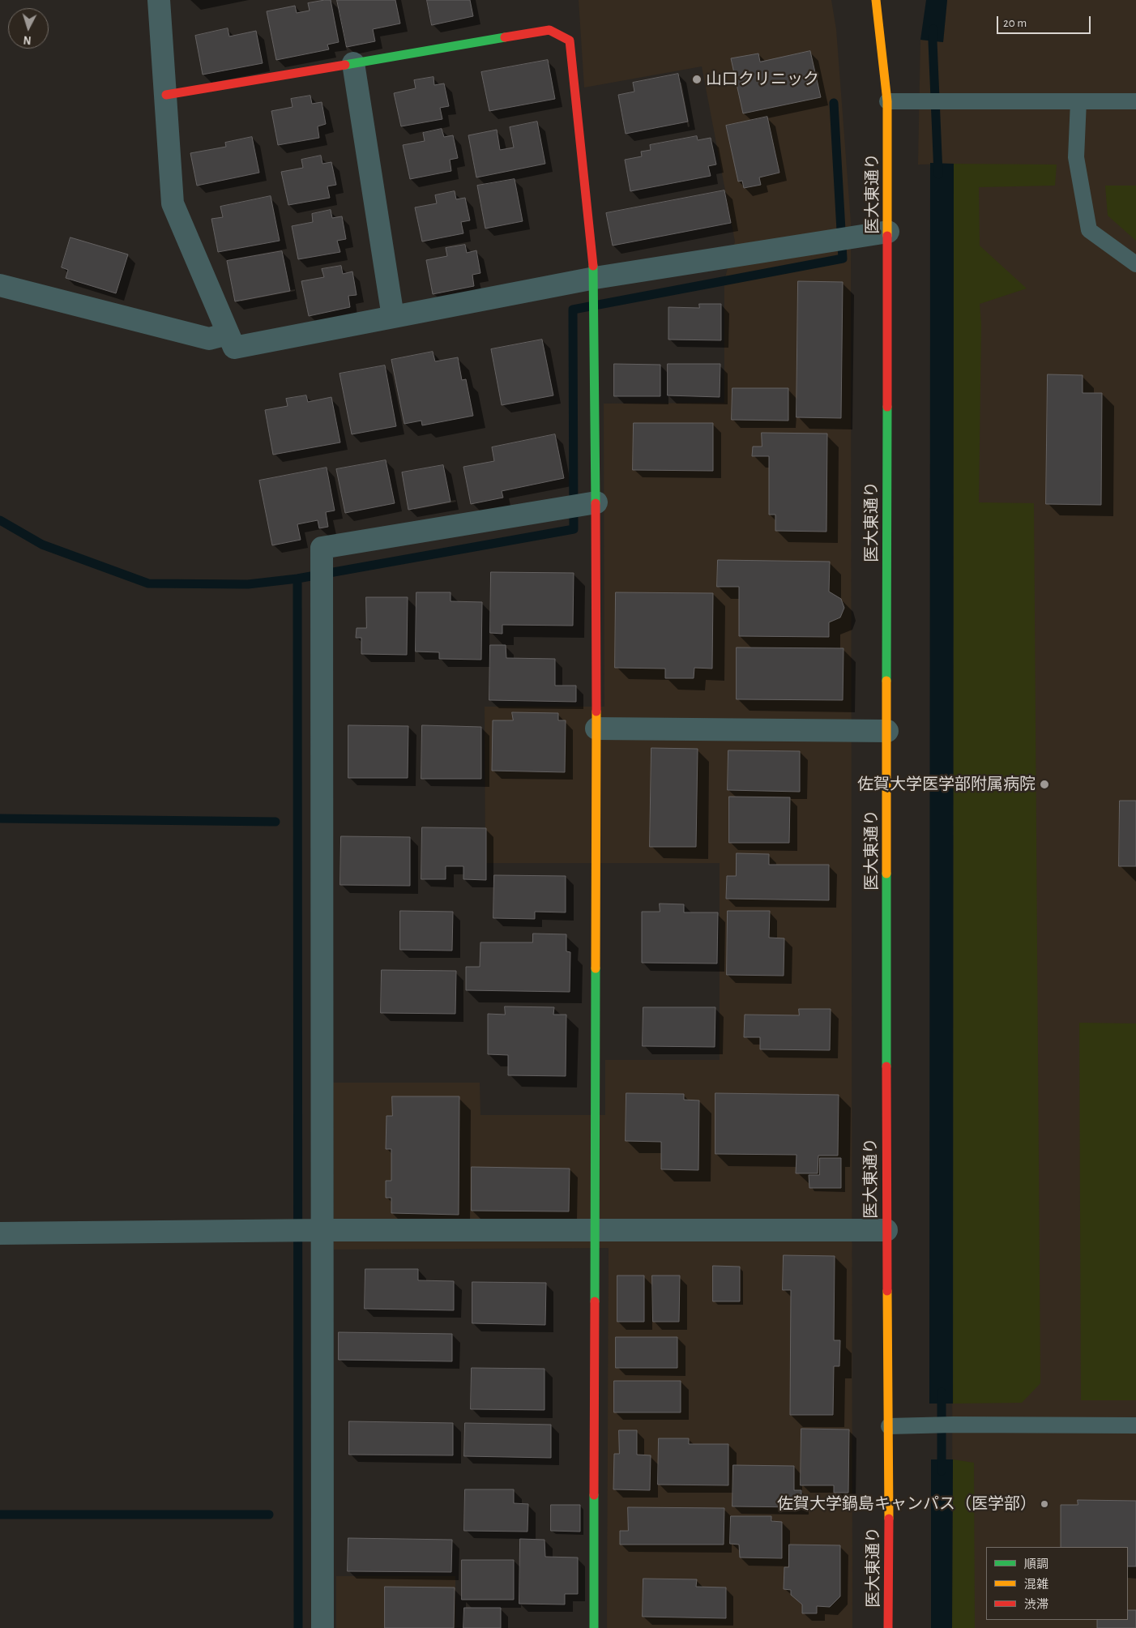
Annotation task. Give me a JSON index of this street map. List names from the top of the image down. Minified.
{"streets":{"street":["医大東通り"]},"places":["山口クリニック","佐賀大学医学部附属病院","佐賀大学鍋島キャンパス（医学部）"],"legend":["順調","混雑","渋滞"],"scale_bar":"20 m","north":"bottom"}
